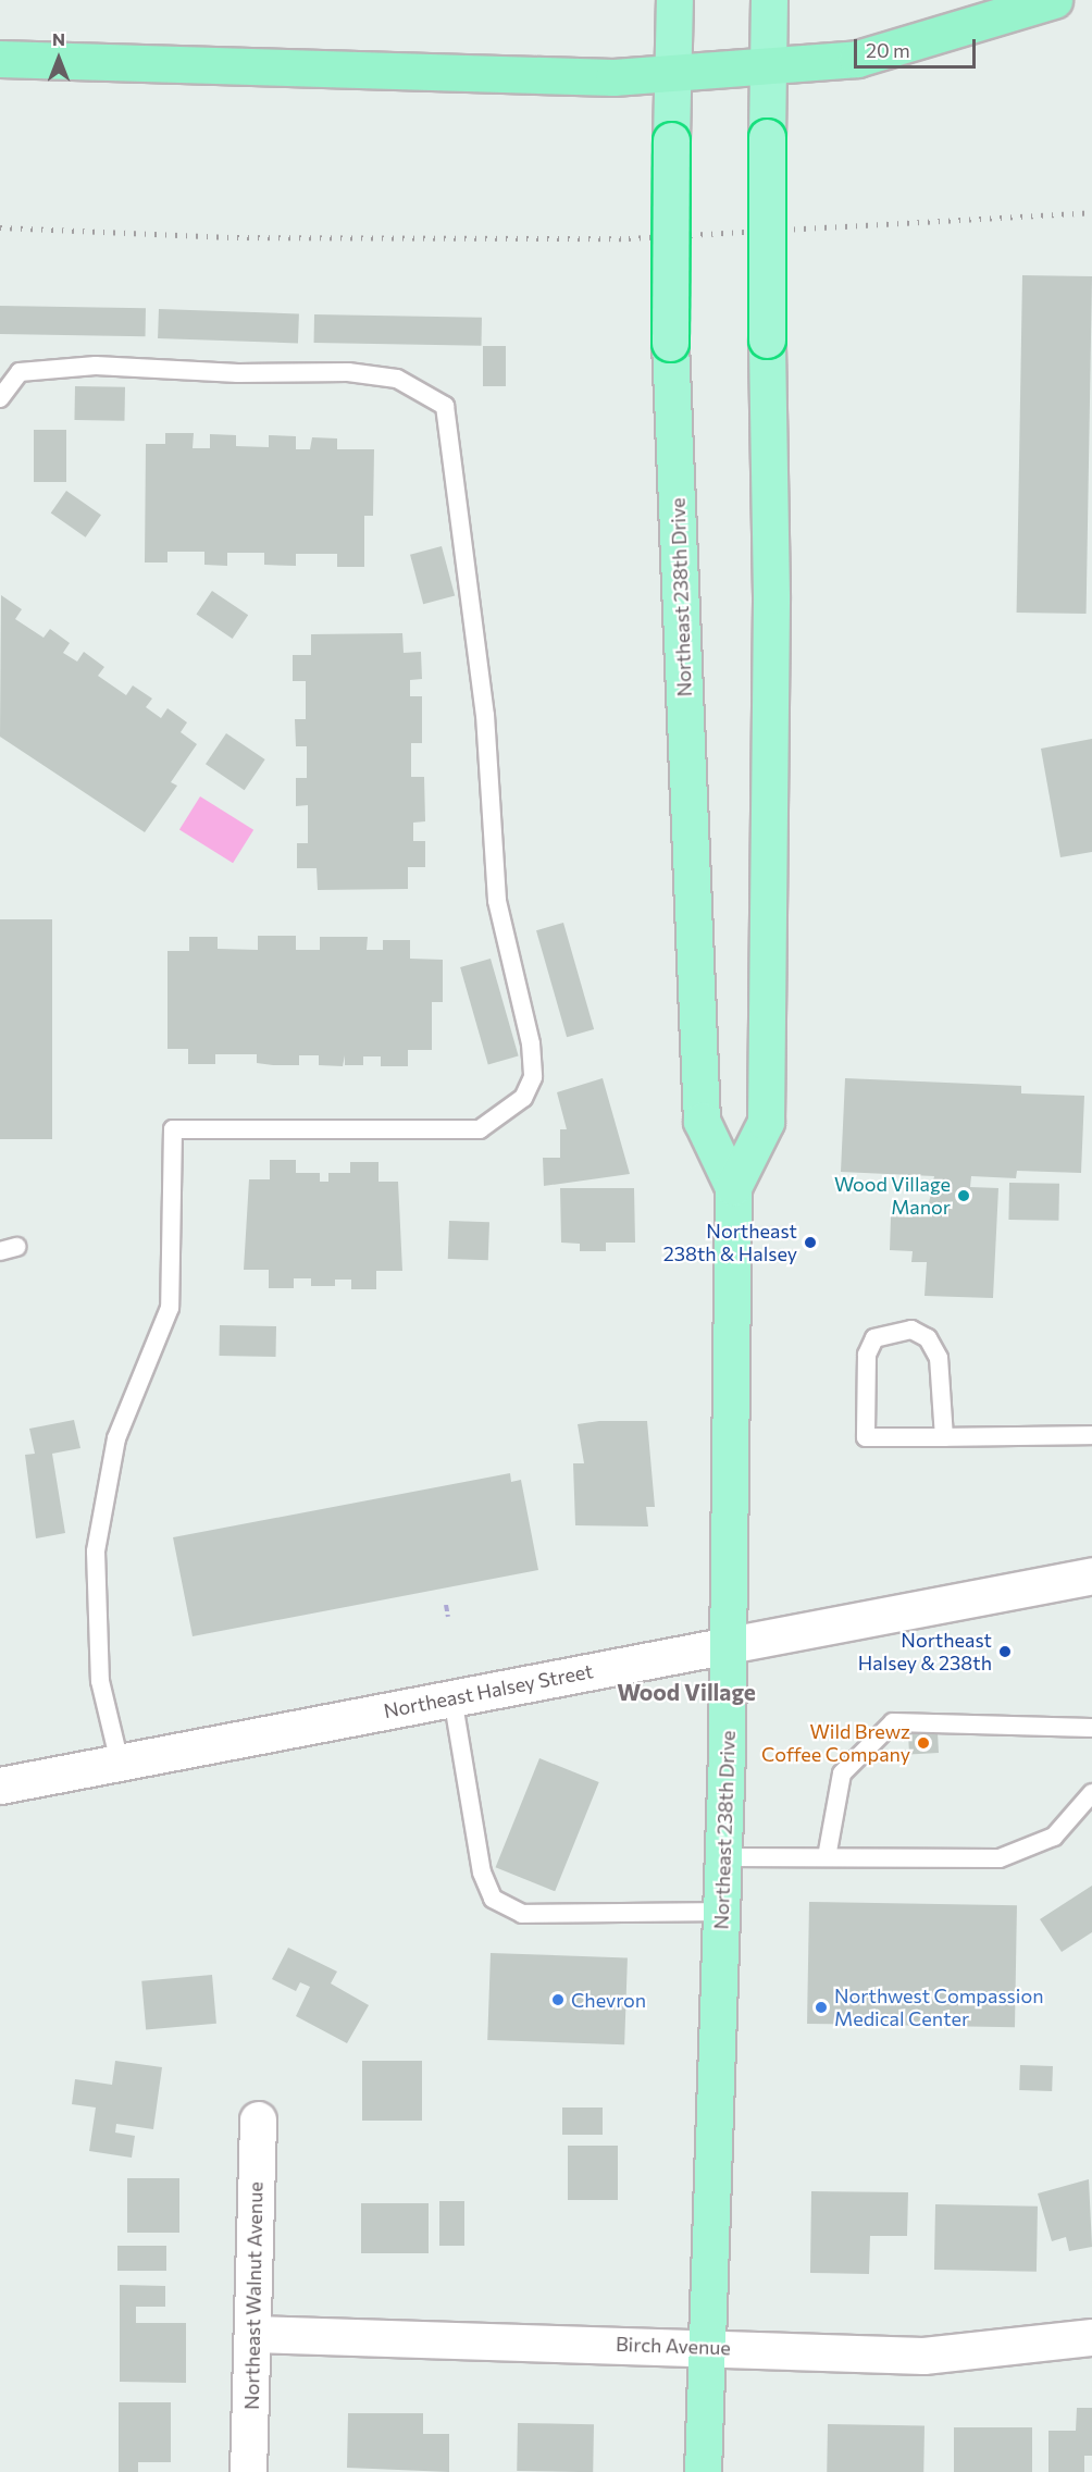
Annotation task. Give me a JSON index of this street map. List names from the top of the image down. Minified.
{"streets":{"highway":["Northeast 238th Drive"],"street":["Northeast Halsey Street","Northeast Walnut Avenue","Birch Avenue"]},"crossings":[["Northeast 238th Drive","Northeast Halsey Street"],["Northeast 238th Drive","Birch Avenue"],["Northeast Walnut Avenue","Birch Avenue"]],"districts":["Wood Village"],"places":["Wood Village Manor","Northeast 238th & Halsey","Northeast Halsey & 238th","Wild Brewz Coffee Company","Chevron","Northwest Compassion Medical Center"],"scale_bar":"20 m","north":"top"}
